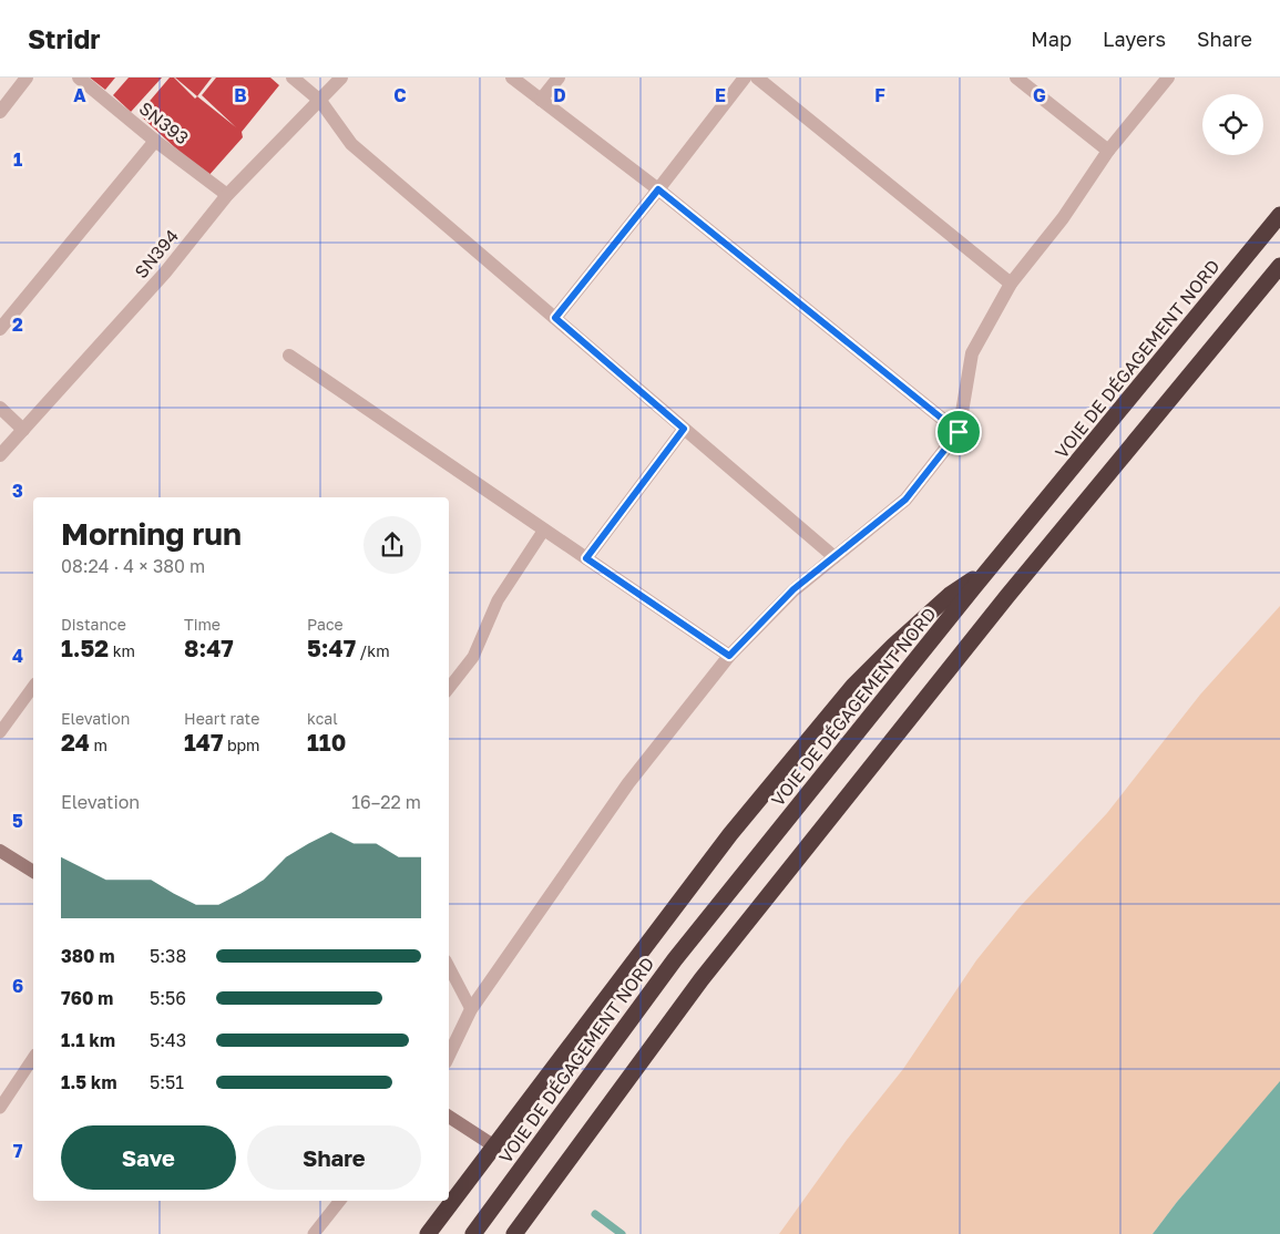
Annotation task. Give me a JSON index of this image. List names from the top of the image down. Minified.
{"streets":{"highway":["VOIE DE DÉGAGEMENT NORD"],"street":["SN393","SN394"]},"crossings":[["SN393","SN394"]],"page":{"header":"Stridr","nav":["Map","Layers","Share"],"heading":["Morning run","08:24 · 4 × 380 m"],"stats":[["Distance","1.52 km"],["Time","8:47"],["Pace","5:47 /km"],["Elevation","24 m"],["Heart rate","147 bpm"],["kcal","110"]],"chart":["Elevation","16–22 m"],"list":[{"name":"380 m","note":"5:38"},{"name":"760 m","note":"5:56"},{"name":"1.1 km","note":"5:43"},{"name":"1.5 km","note":"5:51"}],"buttons":["Save","Share"]},"grid":{"columns":["A","B","C","D","E","F","G"],"rows":["1","2","3","4","5","6","7"]}}
